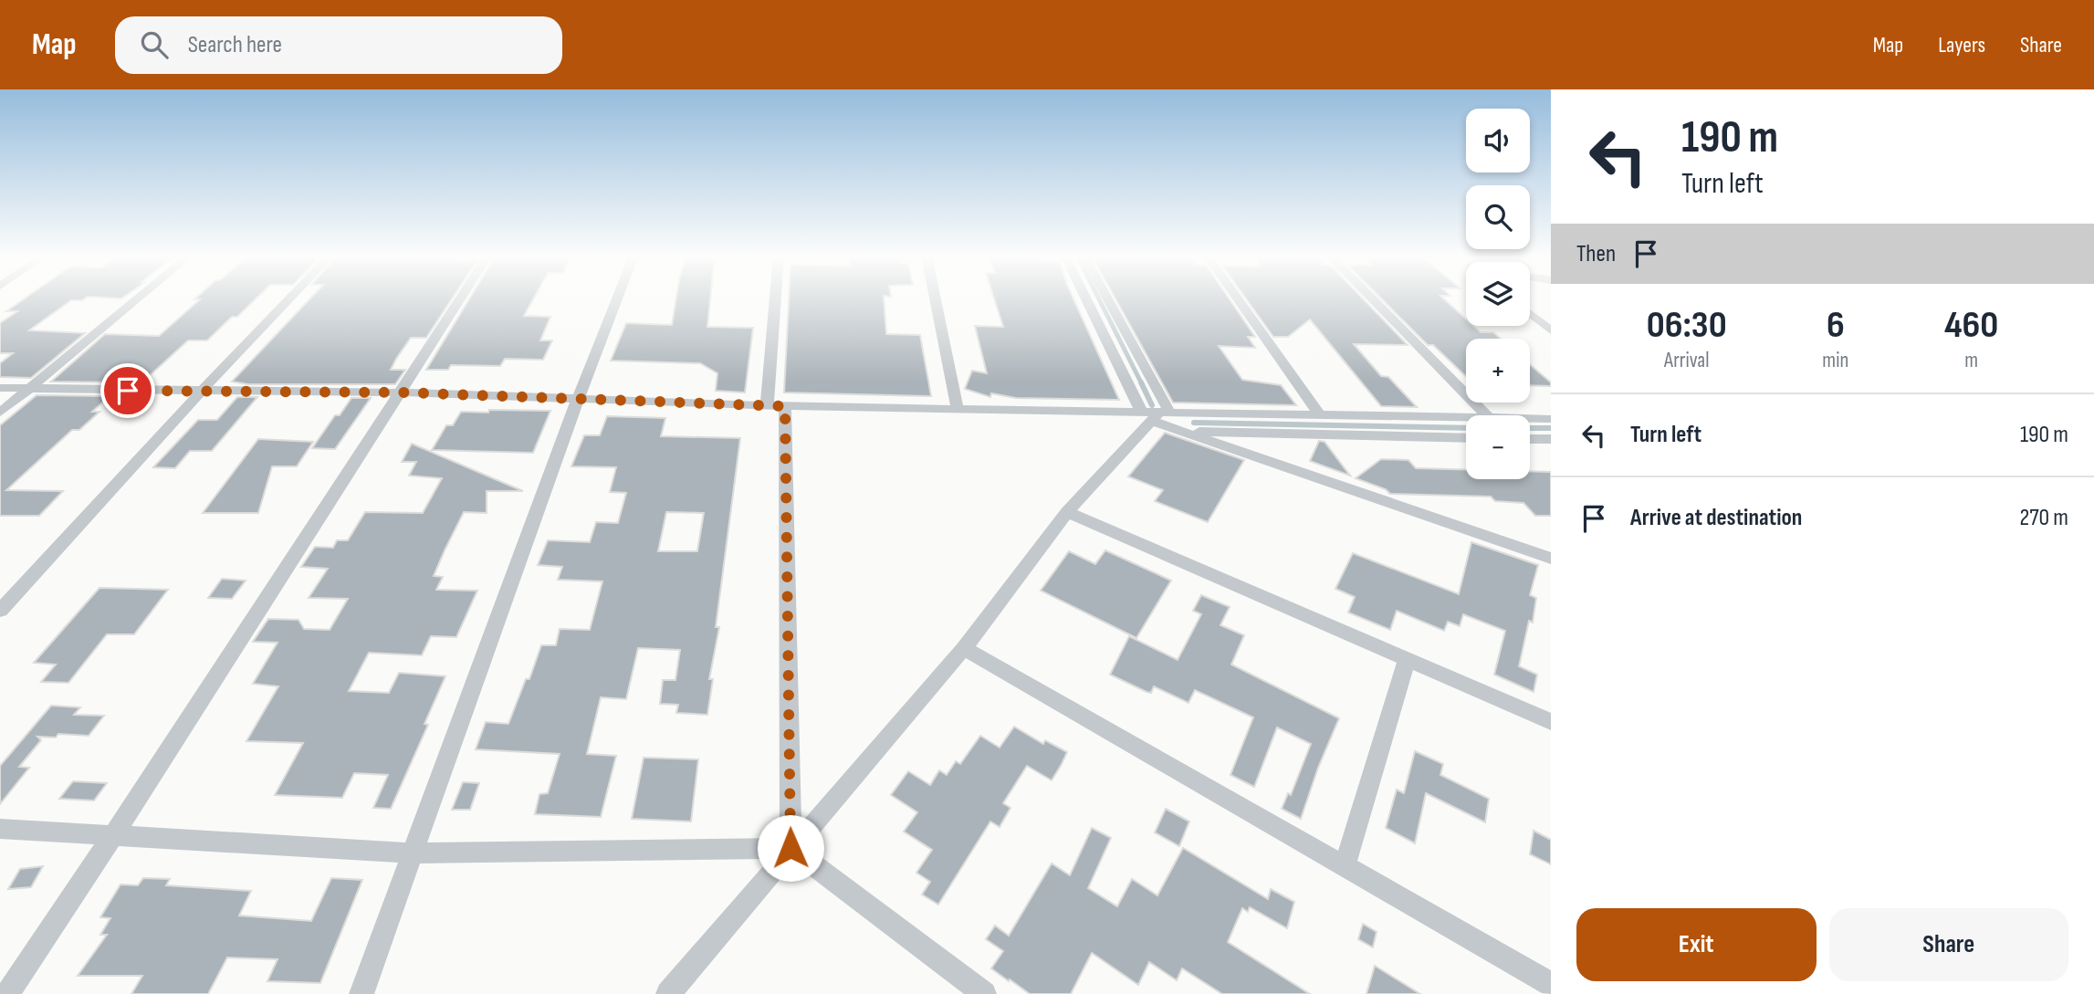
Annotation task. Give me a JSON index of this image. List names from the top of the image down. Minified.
{"page":{"header":"Map","search":"Search here","nav":["Map","Layers","Share"],"turn":["190 m","Turn left"],"map_buttons":["+","−"],"then":"Then","eta":["06:30","Arrival","6","min","460","m"],"list":[{"name":"Turn left","value":"190 m"},{"name":"Arrive at destination","value":"270 m"}],"buttons":["Exit","Share"]}}
